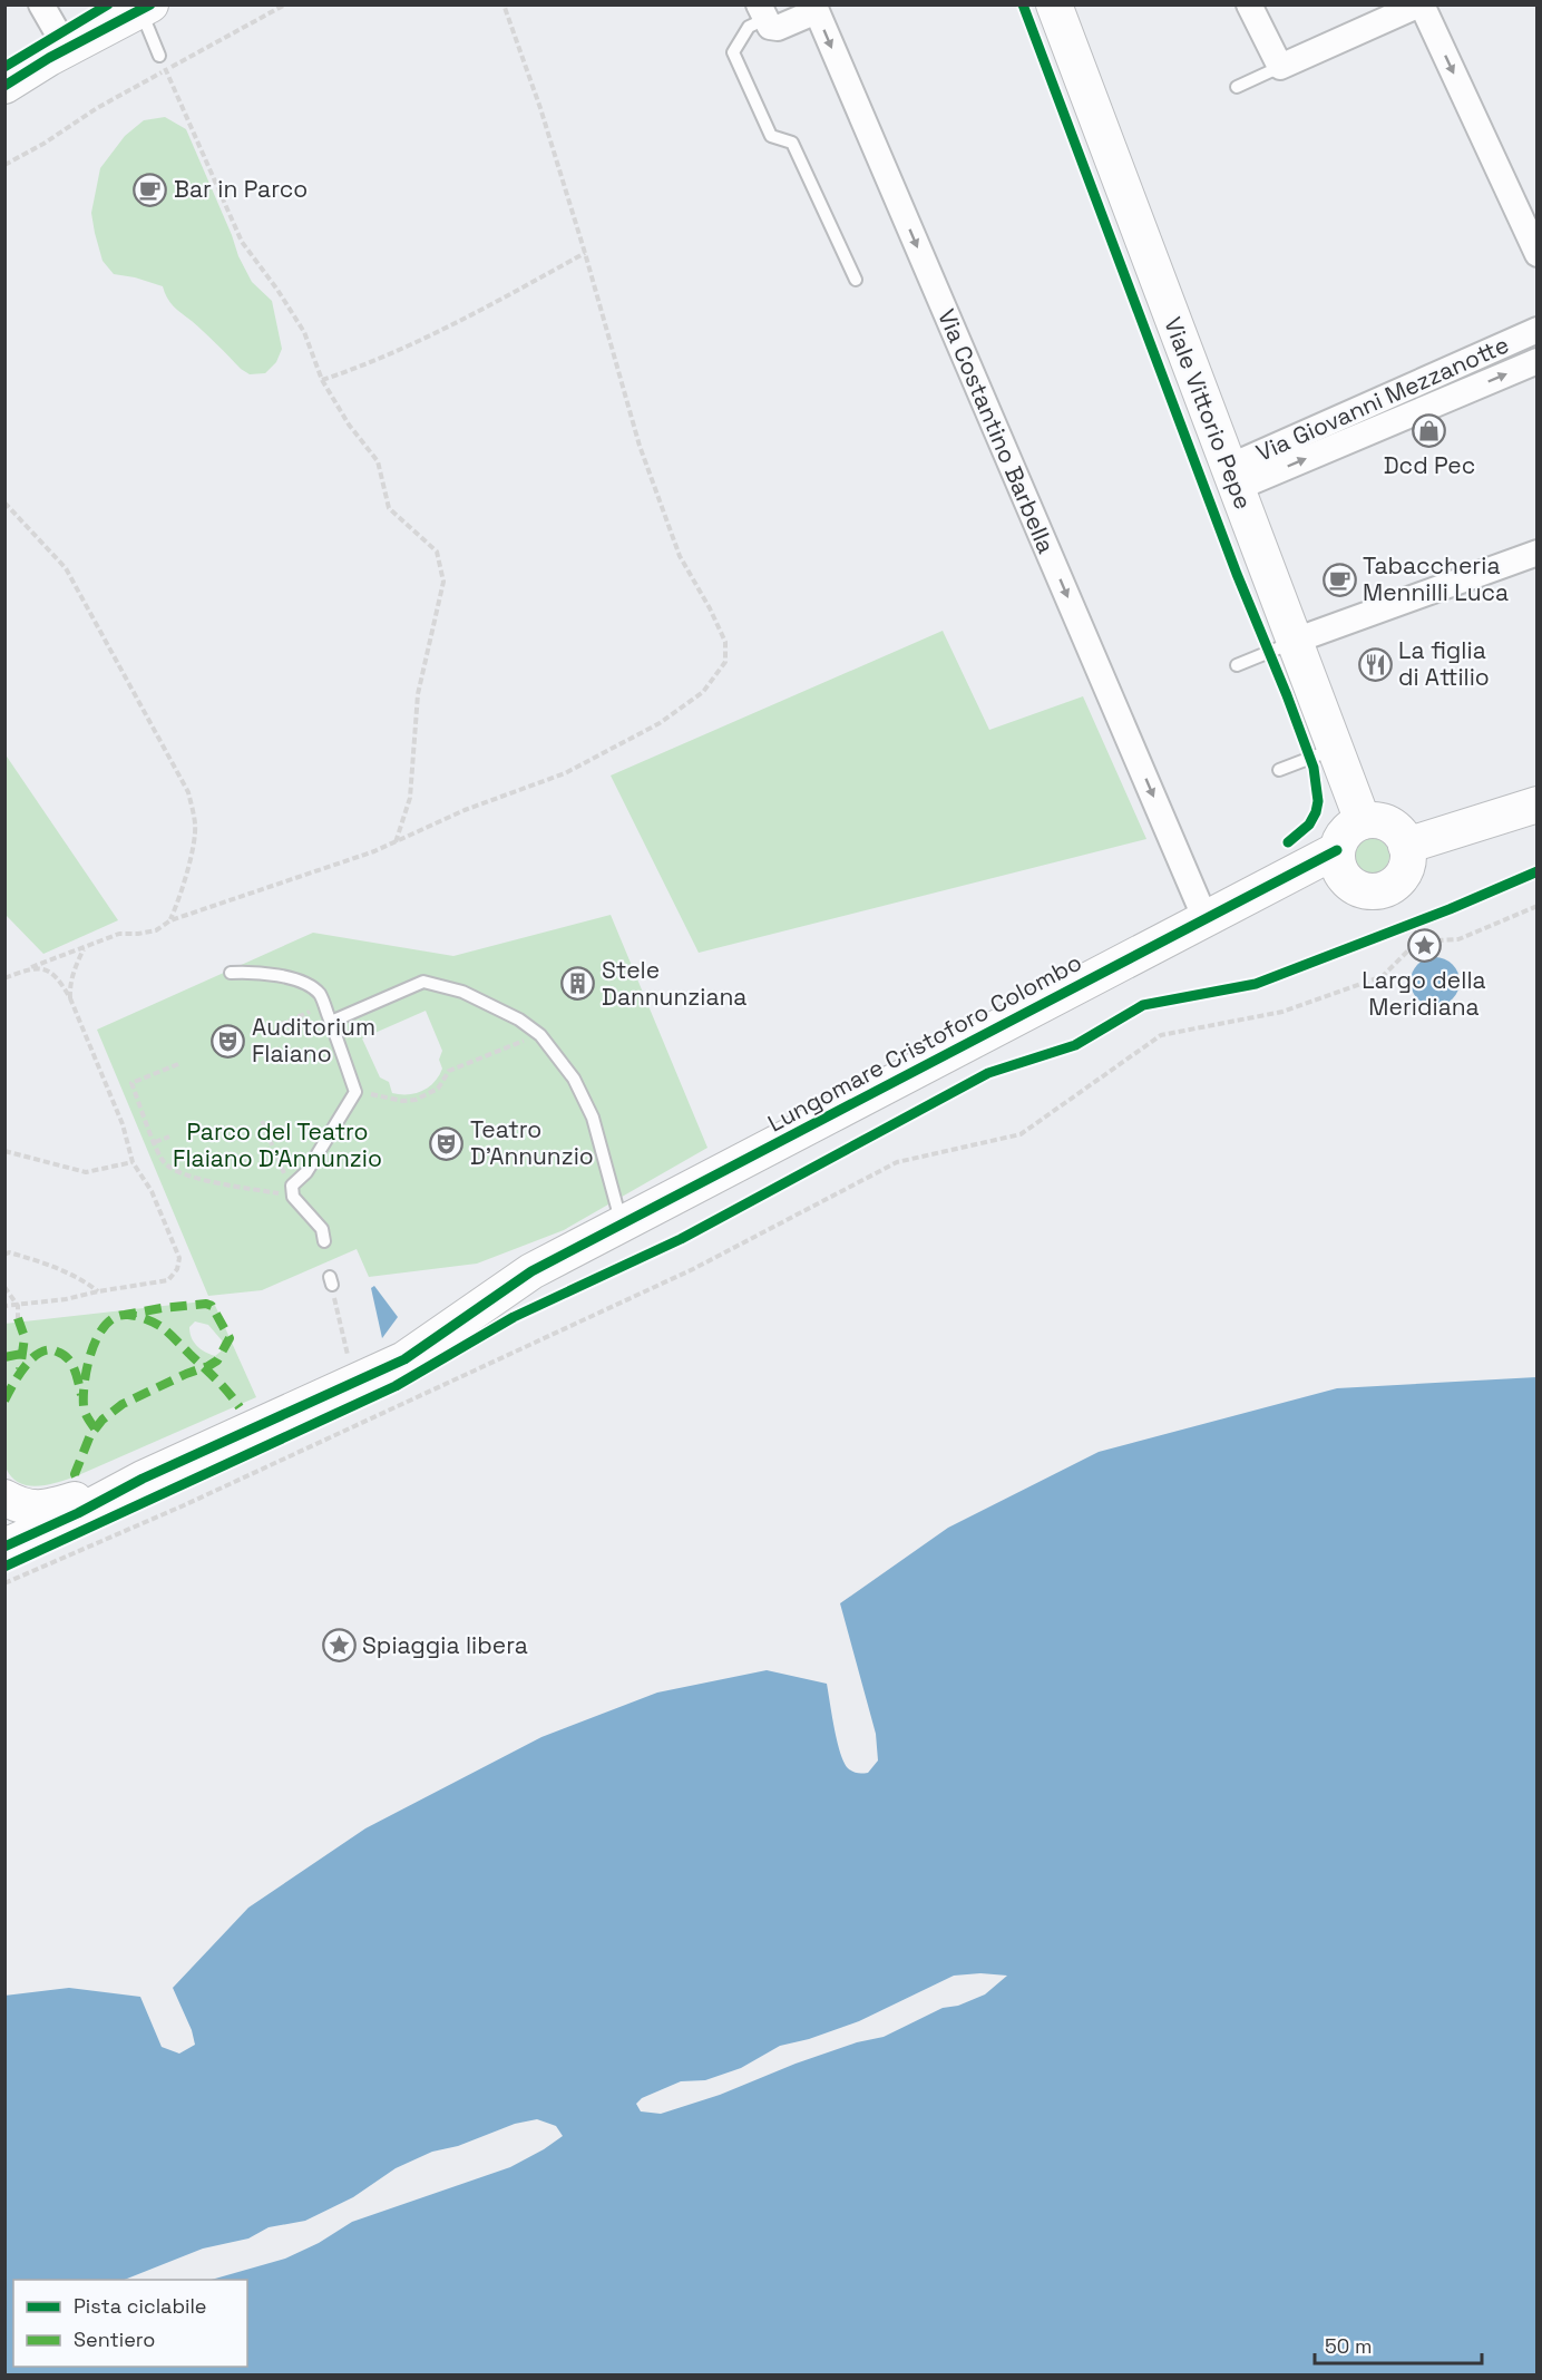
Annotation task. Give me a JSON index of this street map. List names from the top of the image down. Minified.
{"streets":{"street":["Via Giovanni Mezzanotte","Viale Vittorio Pepe","Via Costantino Barbella","Lungomare Cristoforo Colombo"]},"crossings":[["Via Giovanni Mezzanotte","Viale Vittorio Pepe"],["Viale Vittorio Pepe","Lungomare Cristoforo Colombo"],["Via Costantino Barbella","Lungomare Cristoforo Colombo"]],"one_way":["Via Costantino Barbella"],"parks":["Parco del Teatro Flaiano D'Annunzio"],"places":{"cafe":["Bar in Parco","Tabaccheria Mennilli Luca"],"shop":["Dcd Pec"],"restaurant":["La figlia di Attilio"],"place":["Largo della Meridiana","Spiaggia libera"],"building":["Stele Dannunziana"],"theatre":["Auditorium Flaiano","Teatro D'Annunzio"]},"legend":["Pista ciclabile","Sentiero"],"scale_bar":"50 m"}
